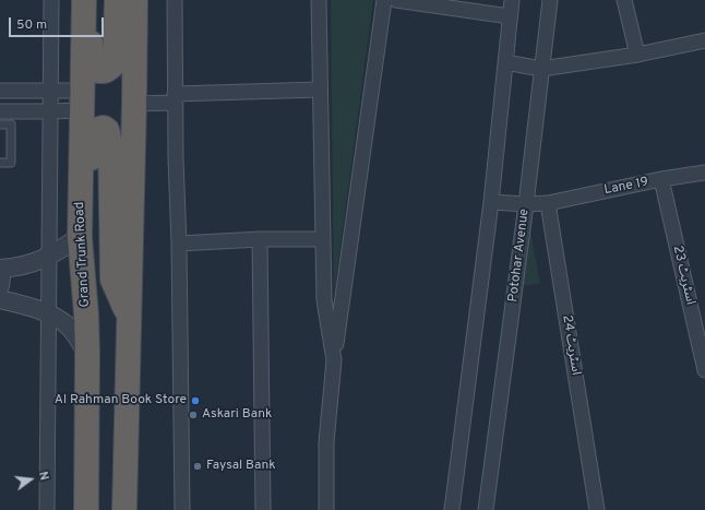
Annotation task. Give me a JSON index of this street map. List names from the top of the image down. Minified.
{"streets":{"highway":["Grand Trunk Road"],"street":["Lane 19","Potohar Avenue","اسٹریٹ 23","اسٹریٹ 24"]},"crossings":[["Lane 19","اسٹریٹ 23"],["Lane 19","اسٹریٹ 24"]],"places":["Al Rahman Book Store","Askari Bank","Faysal Bank"],"scale_bar":"50 m","north":"right"}
